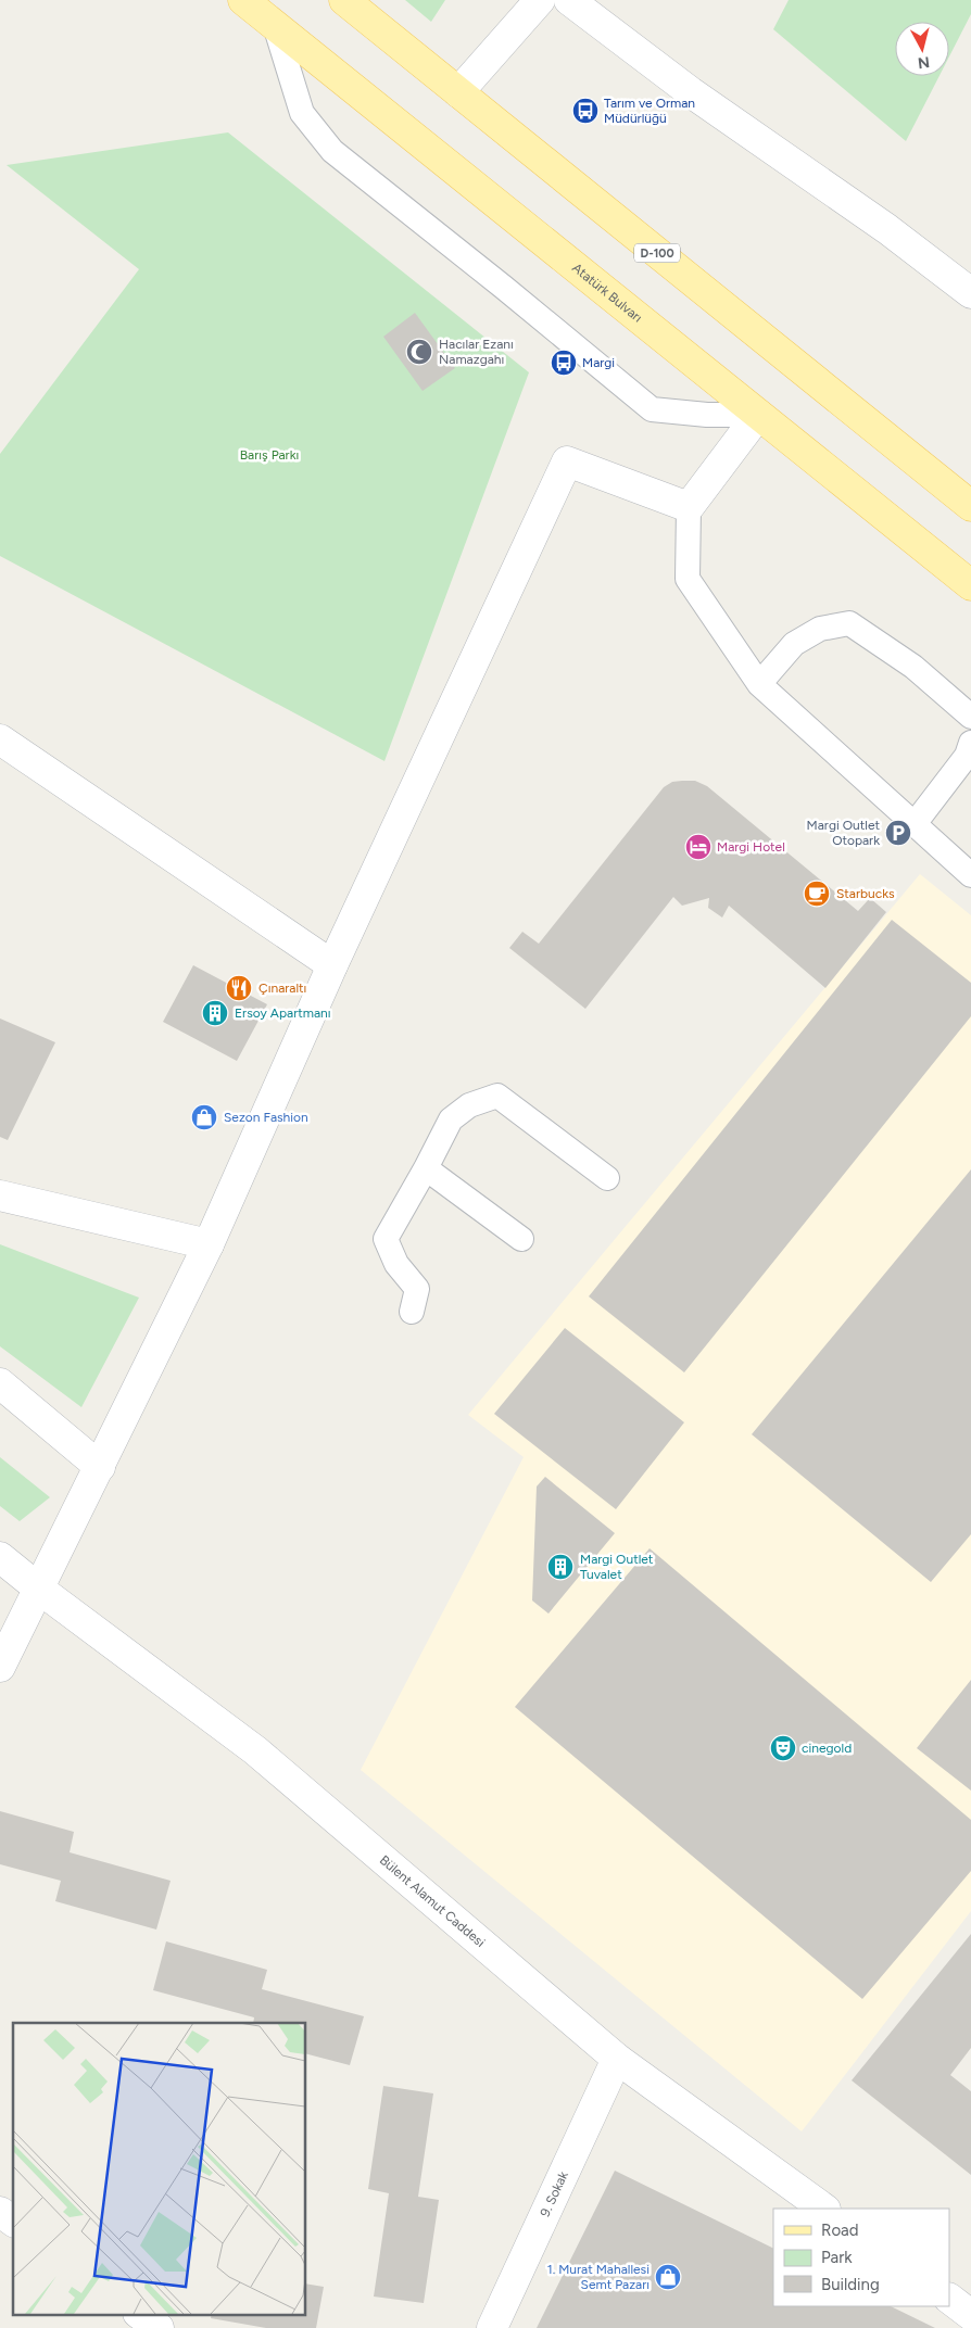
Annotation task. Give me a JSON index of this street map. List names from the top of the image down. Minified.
{"streets":{"main road":["D-100","Atatürk Bulvarı"],"street":["Bülent Alamut Caddesi","9. Sokak"]},"crossings":[["Bülent Alamut Caddesi","9. Sokak"]],"parks":["Barış Parkı"],"places":{"bus stop":["Tarım ve Orman Müdürlüğü","Margi"],"mosque":["Hacılar Ezanı Namazgahı"],"parking":["Margi Outlet Otopark"],"hotel":["Margi Hotel"],"cafe":["Starbucks"],"restaurant":["Çınaraltı"],"building":["Ersoy Apartmanı","Margi Outlet Tuvalet"],"shop":["Sezon Fashion","1. Murat Mahallesi Semt Pazarı"],"theatre":["cinegold"]},"legend":["Road","Park","Building"],"north":"bottom"}
